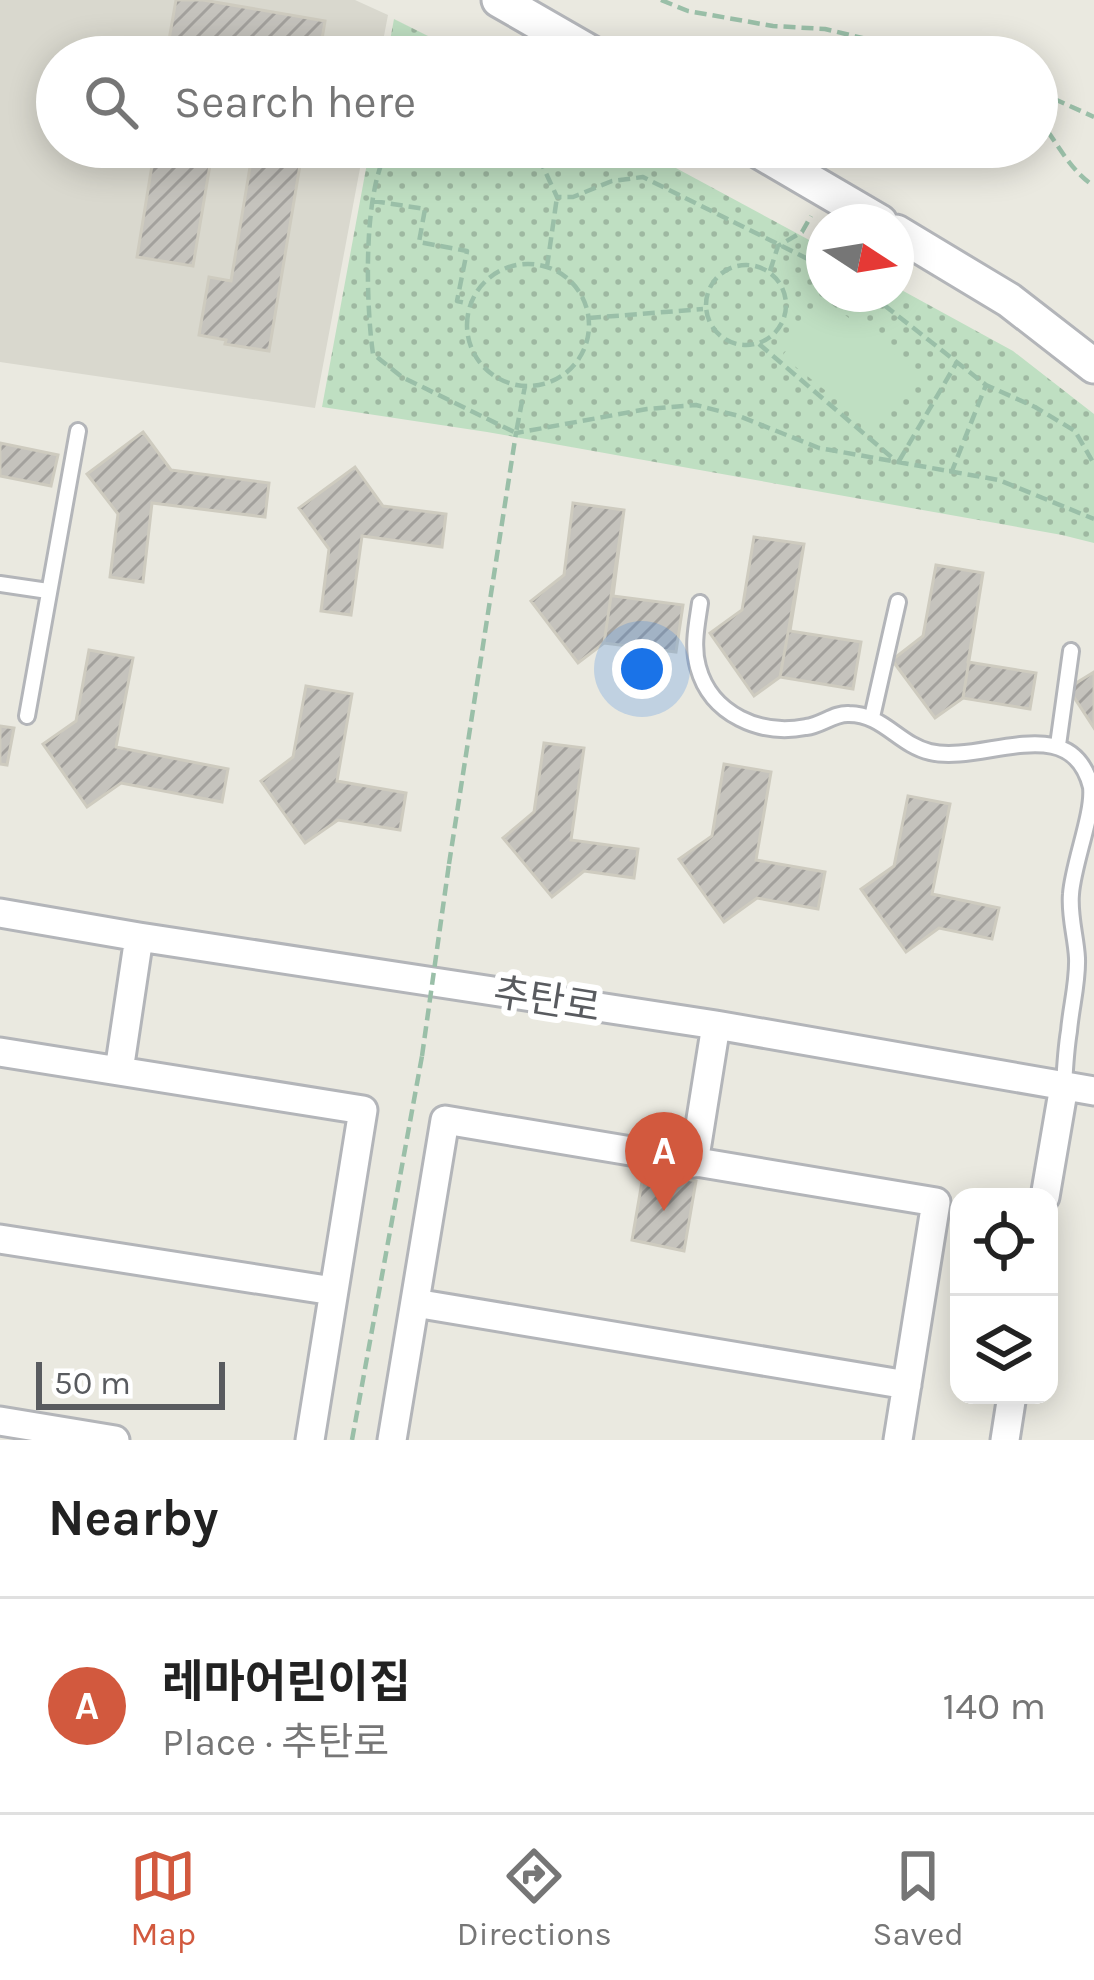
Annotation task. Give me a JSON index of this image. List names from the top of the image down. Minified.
{"streets":{"street":["추탄로"]},"scale_bar":"50 m","north":"right","page":{"search":"Search here","pins":"A","scale":"50 m","heading":"Nearby","list":[{"mark":"A","name":"레마어린이집","note":"Place · 추탄로","value":"140 m"}],"nav":["Map","Directions","Saved"]}}
